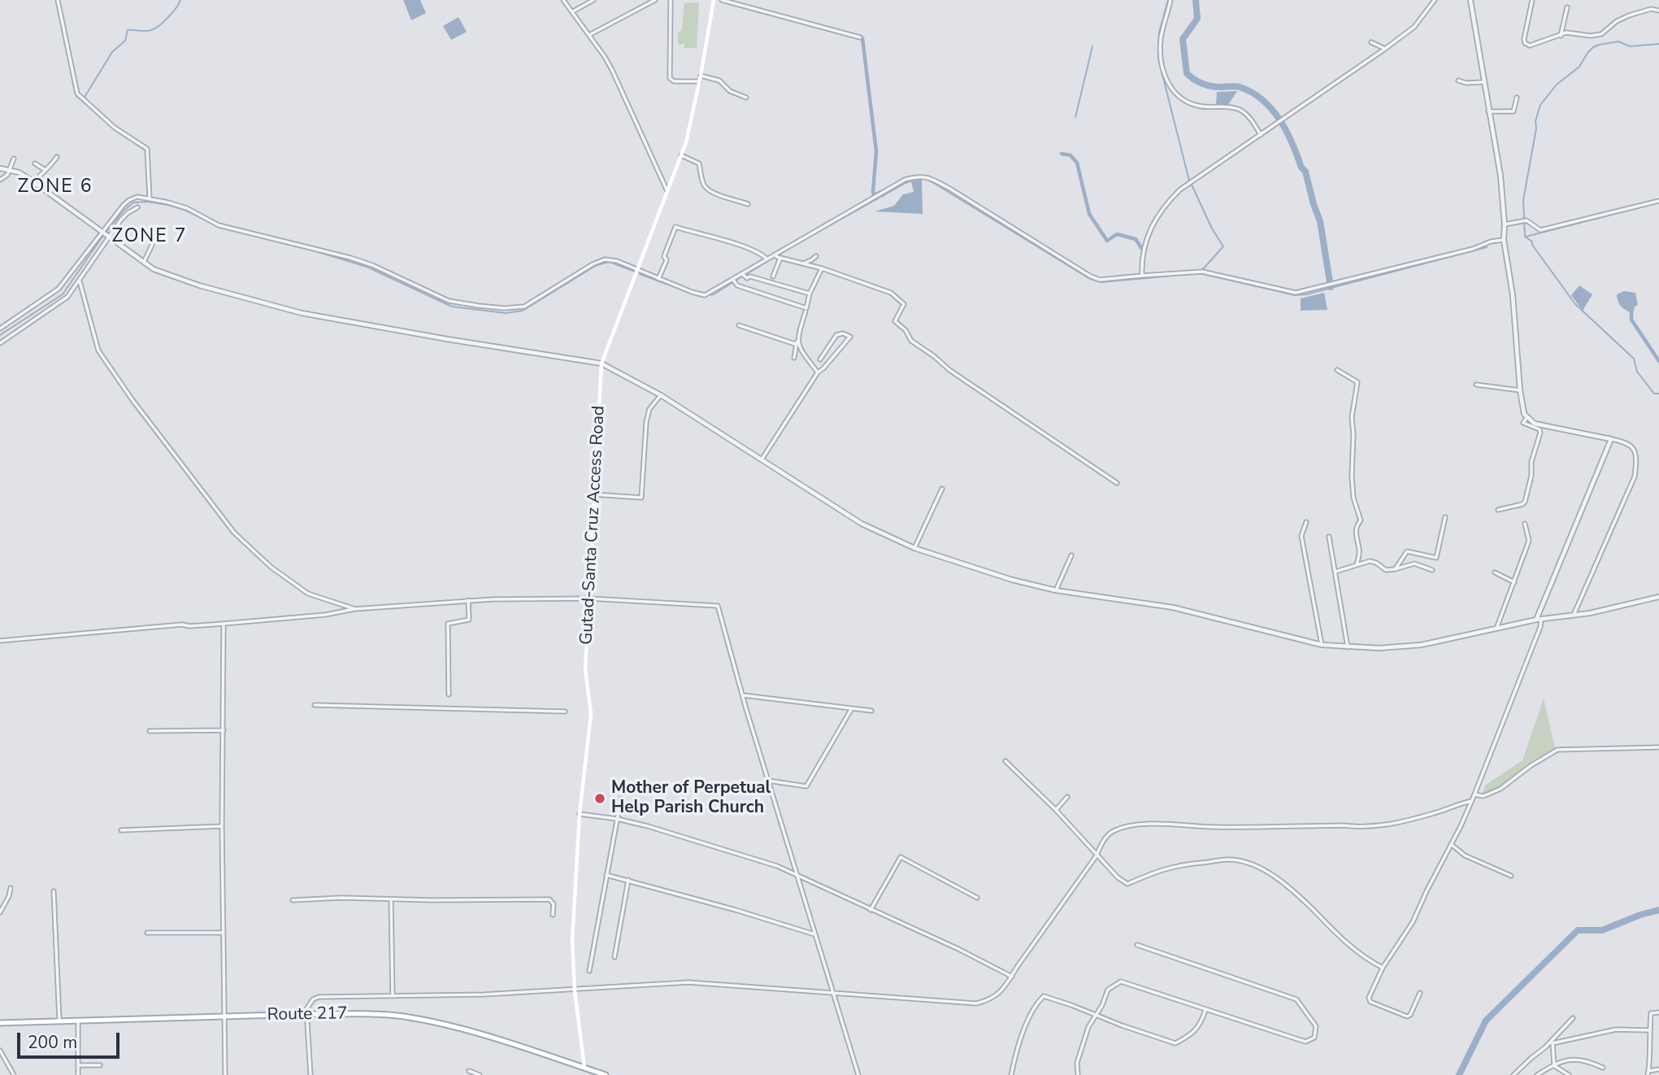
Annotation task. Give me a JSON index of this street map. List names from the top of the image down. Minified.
{"streets":{"main road":["Gutad-Santa Cruz Access Road","Route 217"]},"crossings":[["Gutad-Santa Cruz Access Road","Route 217"]],"districts":["ZONE 6","ZONE 7"],"places":["Mother of Perpetual Help Parish Church"],"scale_bar":"200 m"}
